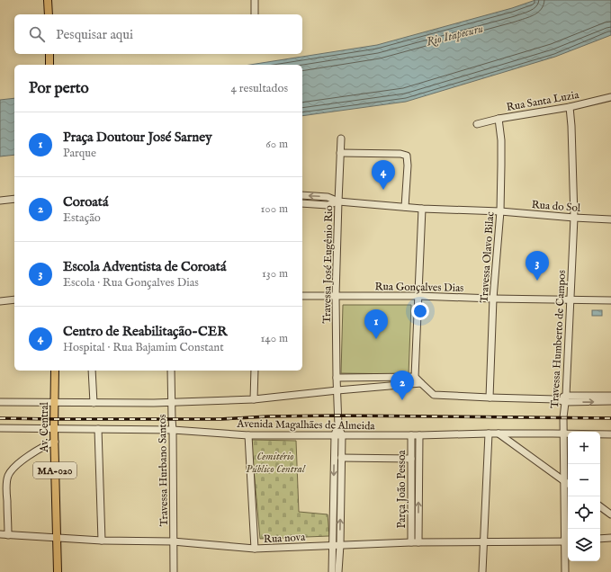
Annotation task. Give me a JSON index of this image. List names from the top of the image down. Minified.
{"streets":{"main road":["Av. Central","MA-020"],"street":["Rua Santa Luzia","Rua do Sol","Travessa Olavo Bilac","Travessa José Eugênio Rio","Rua Gonçalves Dias","Travessa Humberto de Campos","Avenida Magalhães de Almeida","Travessa Hurbano Santos","Parça João Pessoa","Rua nova"]},"crossings":[["Rua Santa Luzia","Travessa Olavo Bilac"],["Rua Santa Luzia","Travessa Humberto de Campos"],["Rua do Sol","Travessa Olavo Bilac"],["Rua do Sol","Travessa José Eugênio Rio"],["Rua do Sol","Travessa Humberto de Campos"],["Travessa Olavo Bilac","Rua Gonçalves Dias"],["Travessa José Eugênio Rio","Rua Gonçalves Dias"],["Travessa José Eugênio Rio","Avenida Magalhães de Almeida"],["Rua Gonçalves Dias","Travessa Humberto de Campos"],["Travessa Humberto de Campos","Avenida Magalhães de Almeida"],["Travessa Humberto de Campos","Rua nova"],["Avenida Magalhães de Almeida","Av. Central"],["Avenida Magalhães de Almeida","Travessa Hurbano Santos"],["Avenida Magalhães de Almeida","Parça João Pessoa"],["Av. Central","Rua nova"],["Travessa Hurbano Santos","Rua nova"],["Parça João Pessoa","Rua nova"]],"water":["Rio Itapecuru"],"parks":["Cemitério Público Central"],"page":{"search":"Pesquisar aqui","heading":["Por perto","4 resultados"],"list":[{"mark":"1","name":"Praça Doutour José Sarney","note":"Parque","value":"60 m"},{"mark":"2","name":"Coroatá","note":"Estação","value":"100 m"},{"mark":"3","name":"Escola Adventista de Coroatá","note":"Escola · Rua Gonçalves Dias","value":"130 m"},{"mark":"4","name":"Centro de Reabilitação-CER","note":"Hospital · Rua Bajamim Constant","value":"140 m"}],"pins":["4","3","1","2"],"map_buttons":["+","−"]}}
